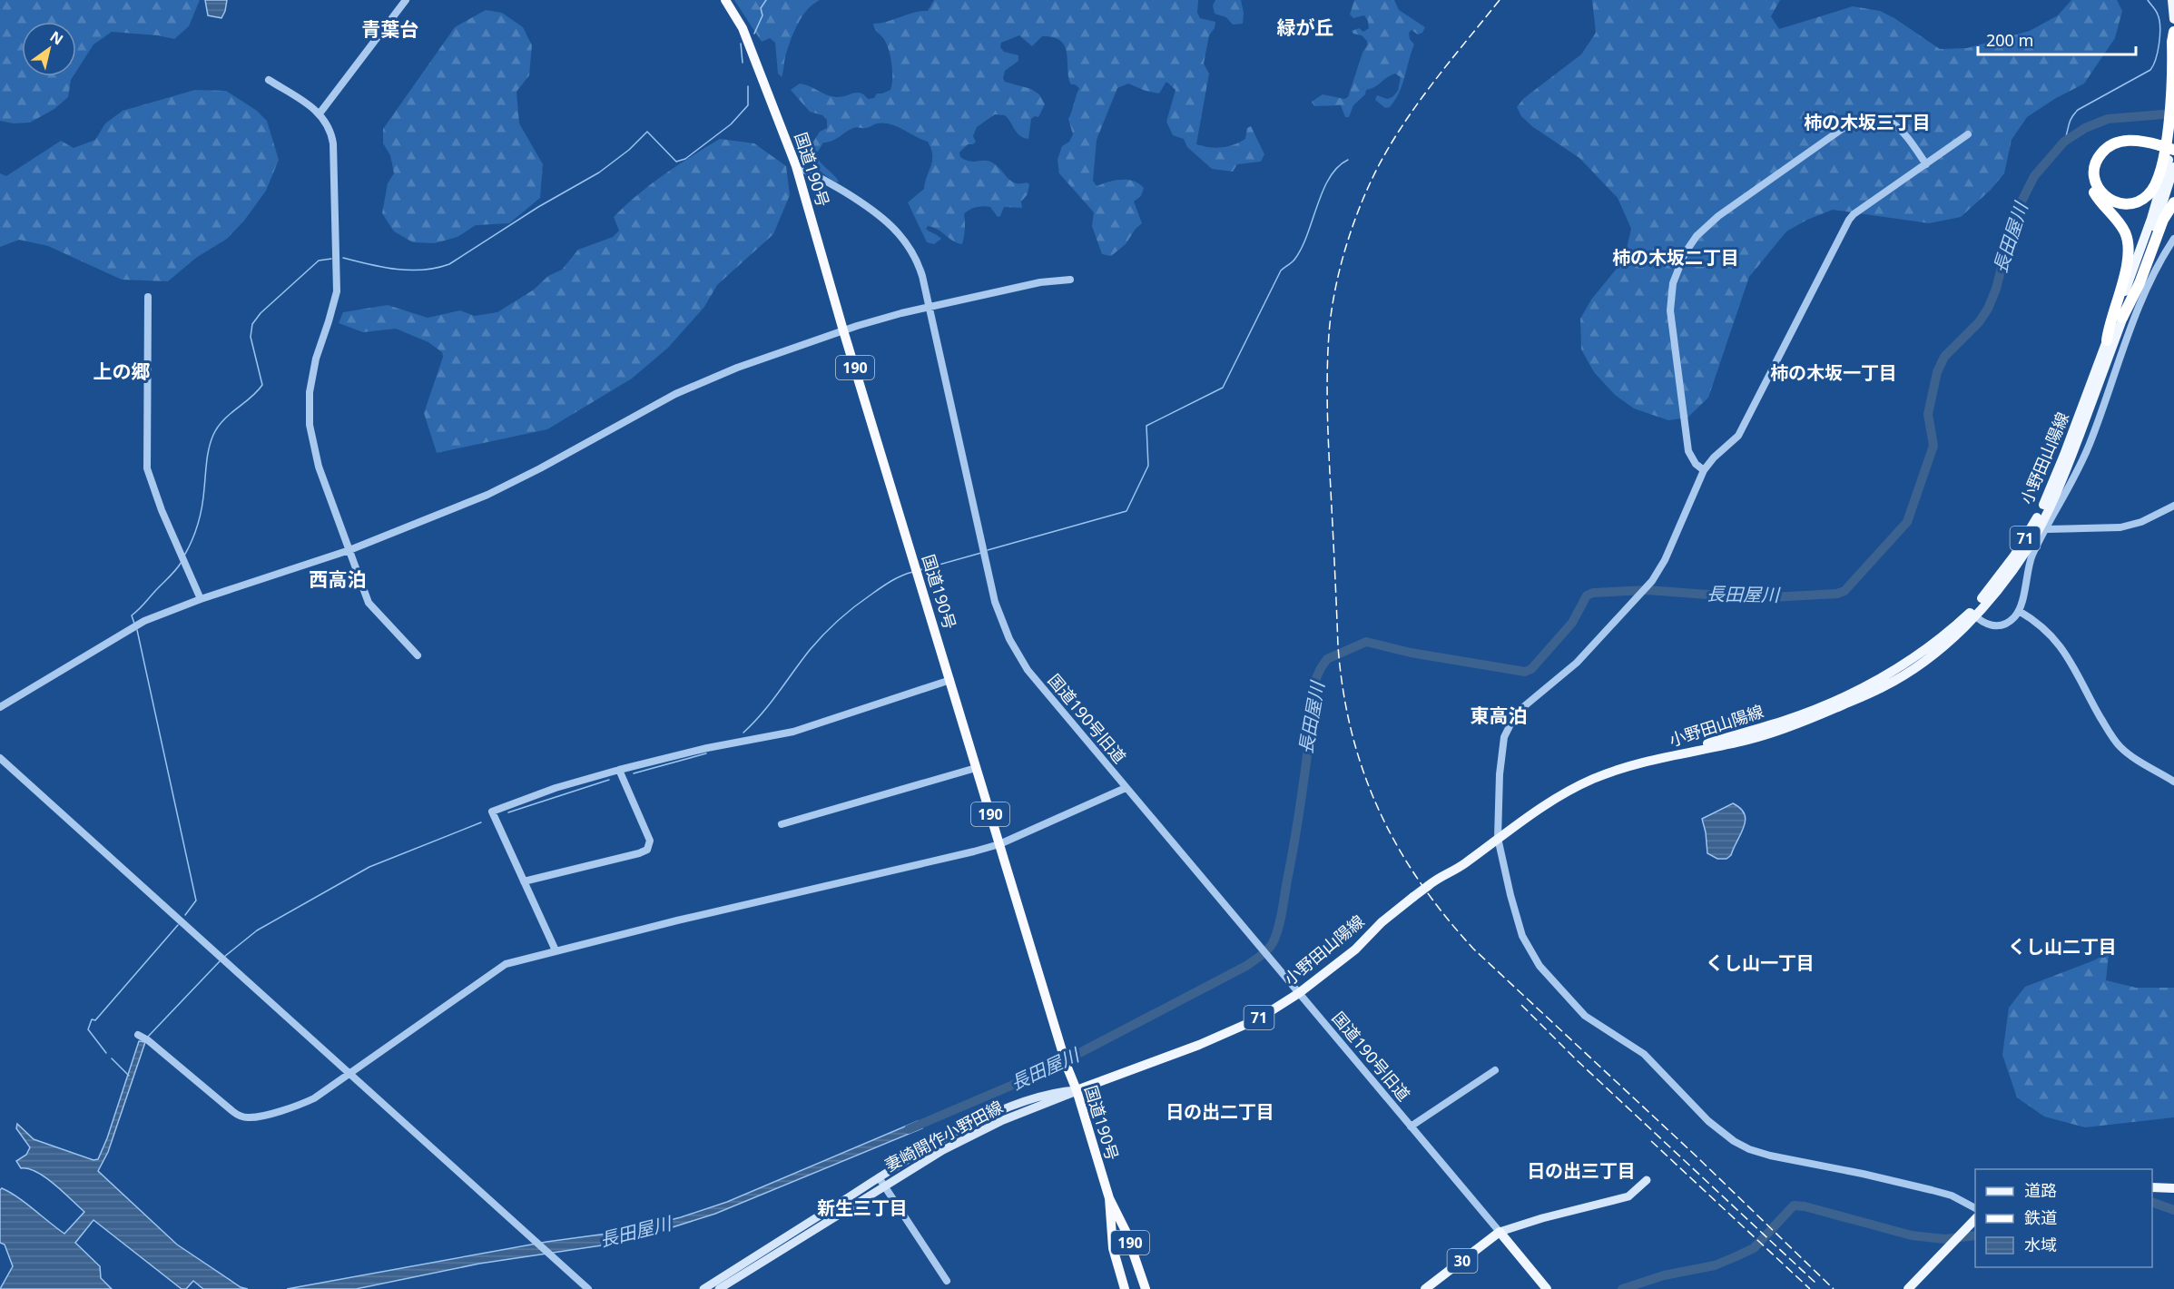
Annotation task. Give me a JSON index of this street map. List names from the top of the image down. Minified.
{"streets":{"highway":["国道190号","190"],"main road":["小野田山陽線","71","妻崎開作小野田線","30"],"street":["国道190号旧道"]},"crossings":[["国道190号","小野田山陽線"],["国道190号","国道190号旧道"],["国道190号","妻崎開作小野田線"],["小野田山陽線","国道190号旧道"],["小野田山陽線","妻崎開作小野田線"],["国道190号旧道","30"]],"districts":["緑が丘","青葉台","柿の木坂三丁目","柿の木坂二丁目","上の郷","柿の木坂一丁目","西高泊","東高泊","くし山二丁目","くし山一丁目","日の出二丁目","日の出三丁目","新生三丁目"],"water":["長田屋川"],"legend":["道路","鉄道","水域"],"scale_bar":"200 m","north":"top right"}
